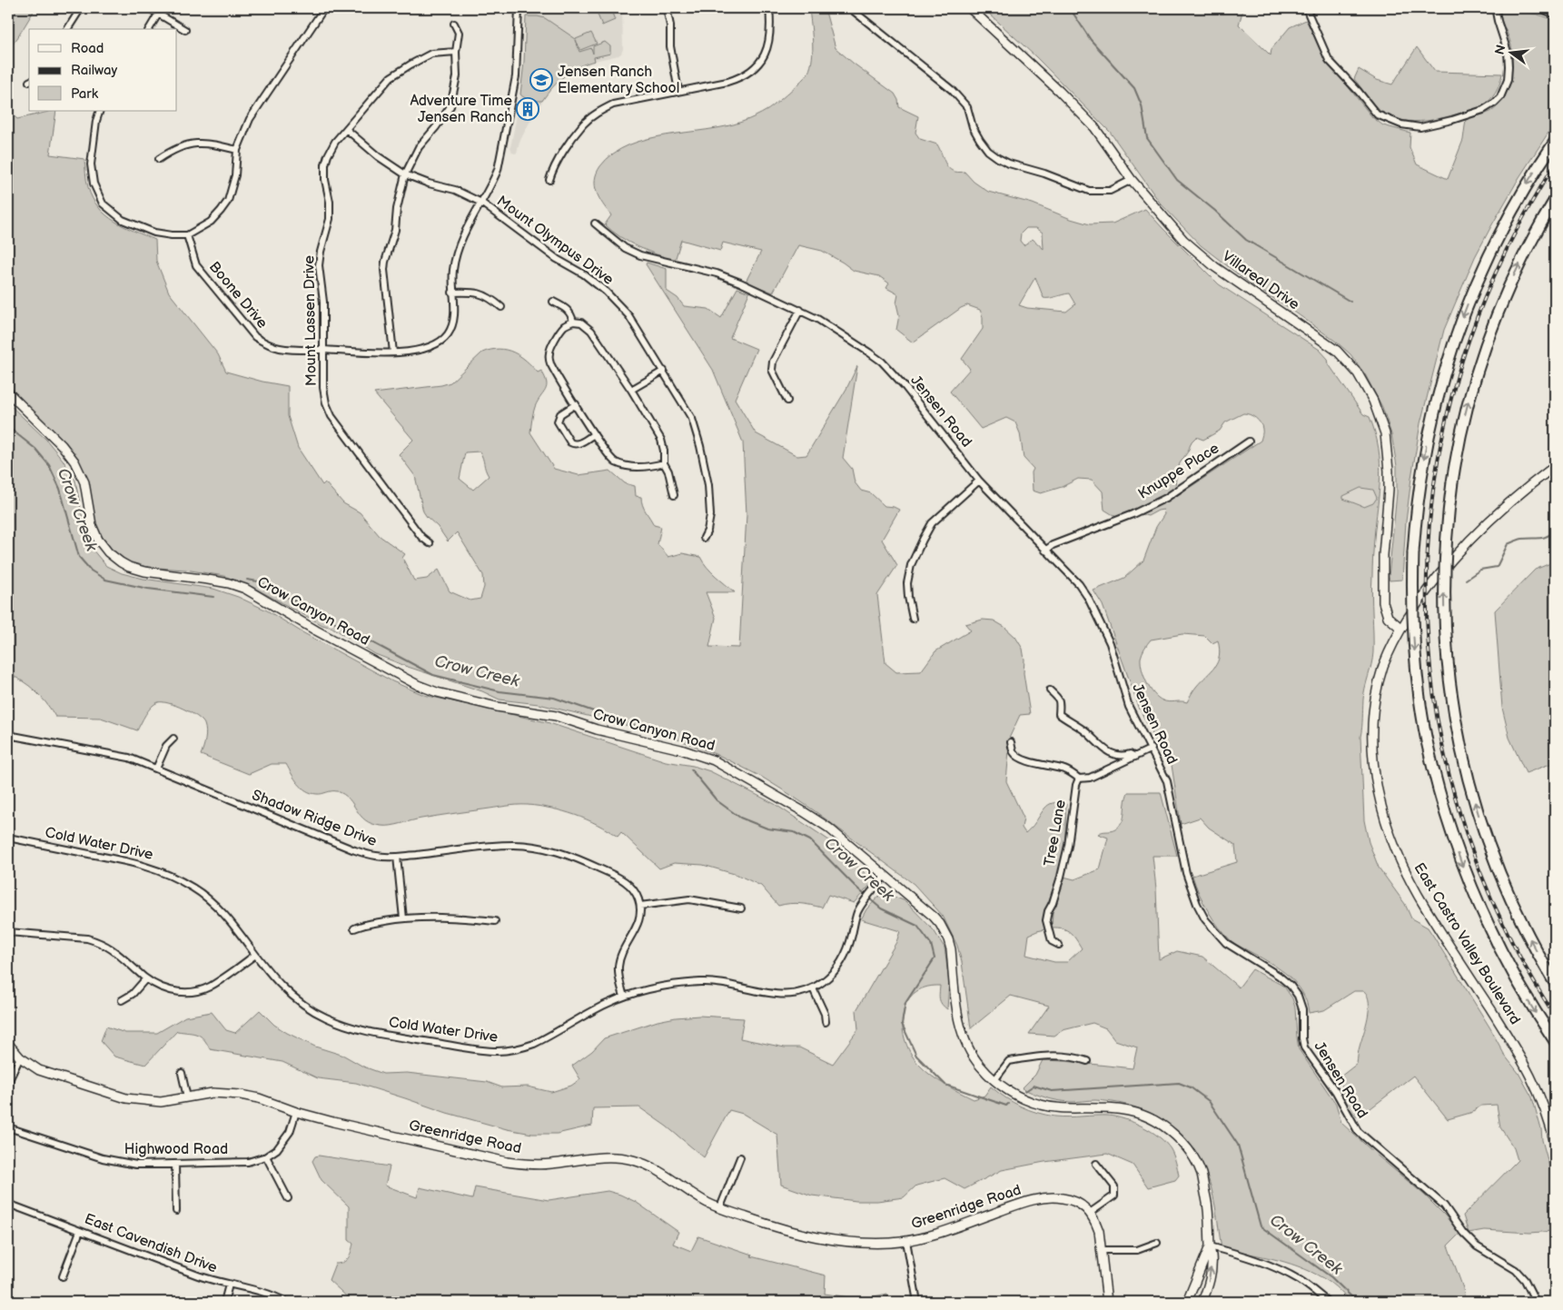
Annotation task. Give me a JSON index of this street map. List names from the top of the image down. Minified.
{"streets":{"main road":["Villareal Drive","Crow Canyon Road","East Castro Valley Boulevard","Greenridge Road"],"street":["Mount Olympus Drive","Boone Drive","Mount Lassen Drive","Jensen Road","Knuppe Place","Shadow Ridge Drive","Tree Lane","Cold Water Drive","Highwood Road","East Cavendish Drive"]},"crossings":[["Mount Olympus Drive","Boone Drive"],["Mount Olympus Drive","Mount Lassen Drive"],["Villareal Drive","East Castro Valley Boulevard"],["Boone Drive","Mount Lassen Drive"],["Jensen Road","Knuppe Place"],["Crow Canyon Road","Cold Water Drive"],["Greenridge Road","Highwood Road"]],"water":["Crow Creek"],"places":{"school or university":["Jensen Ranch Elementary School"],"building":["Adventure Time Jensen Ranch"]},"legend":["Road","Railway","Park"],"north":"left"}
